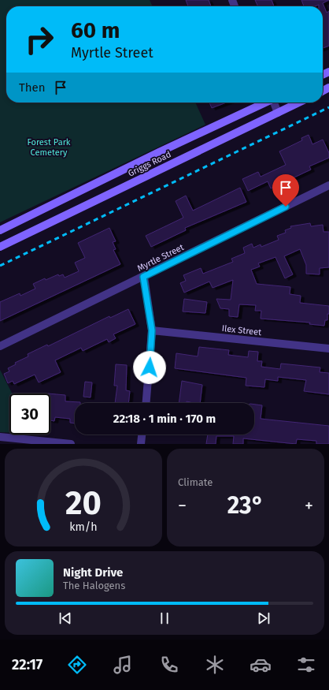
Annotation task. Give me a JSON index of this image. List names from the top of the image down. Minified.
{"streets":{"main road":["Griggs Road"],"street":["Myrtle Street","Ilex Street"]},"parks":["Forest Park Cemetery"],"page":{"turn":["60 m","Myrtle Street"],"then":"Then","limit":"30","trip":"22:18 · 1 min · 170 m","tile":"Climate","heat":["−","23°","+"],"song":["Night Drive","The Halogens"],"tabs":"22:17","gauge":["20","km/h"]}}
